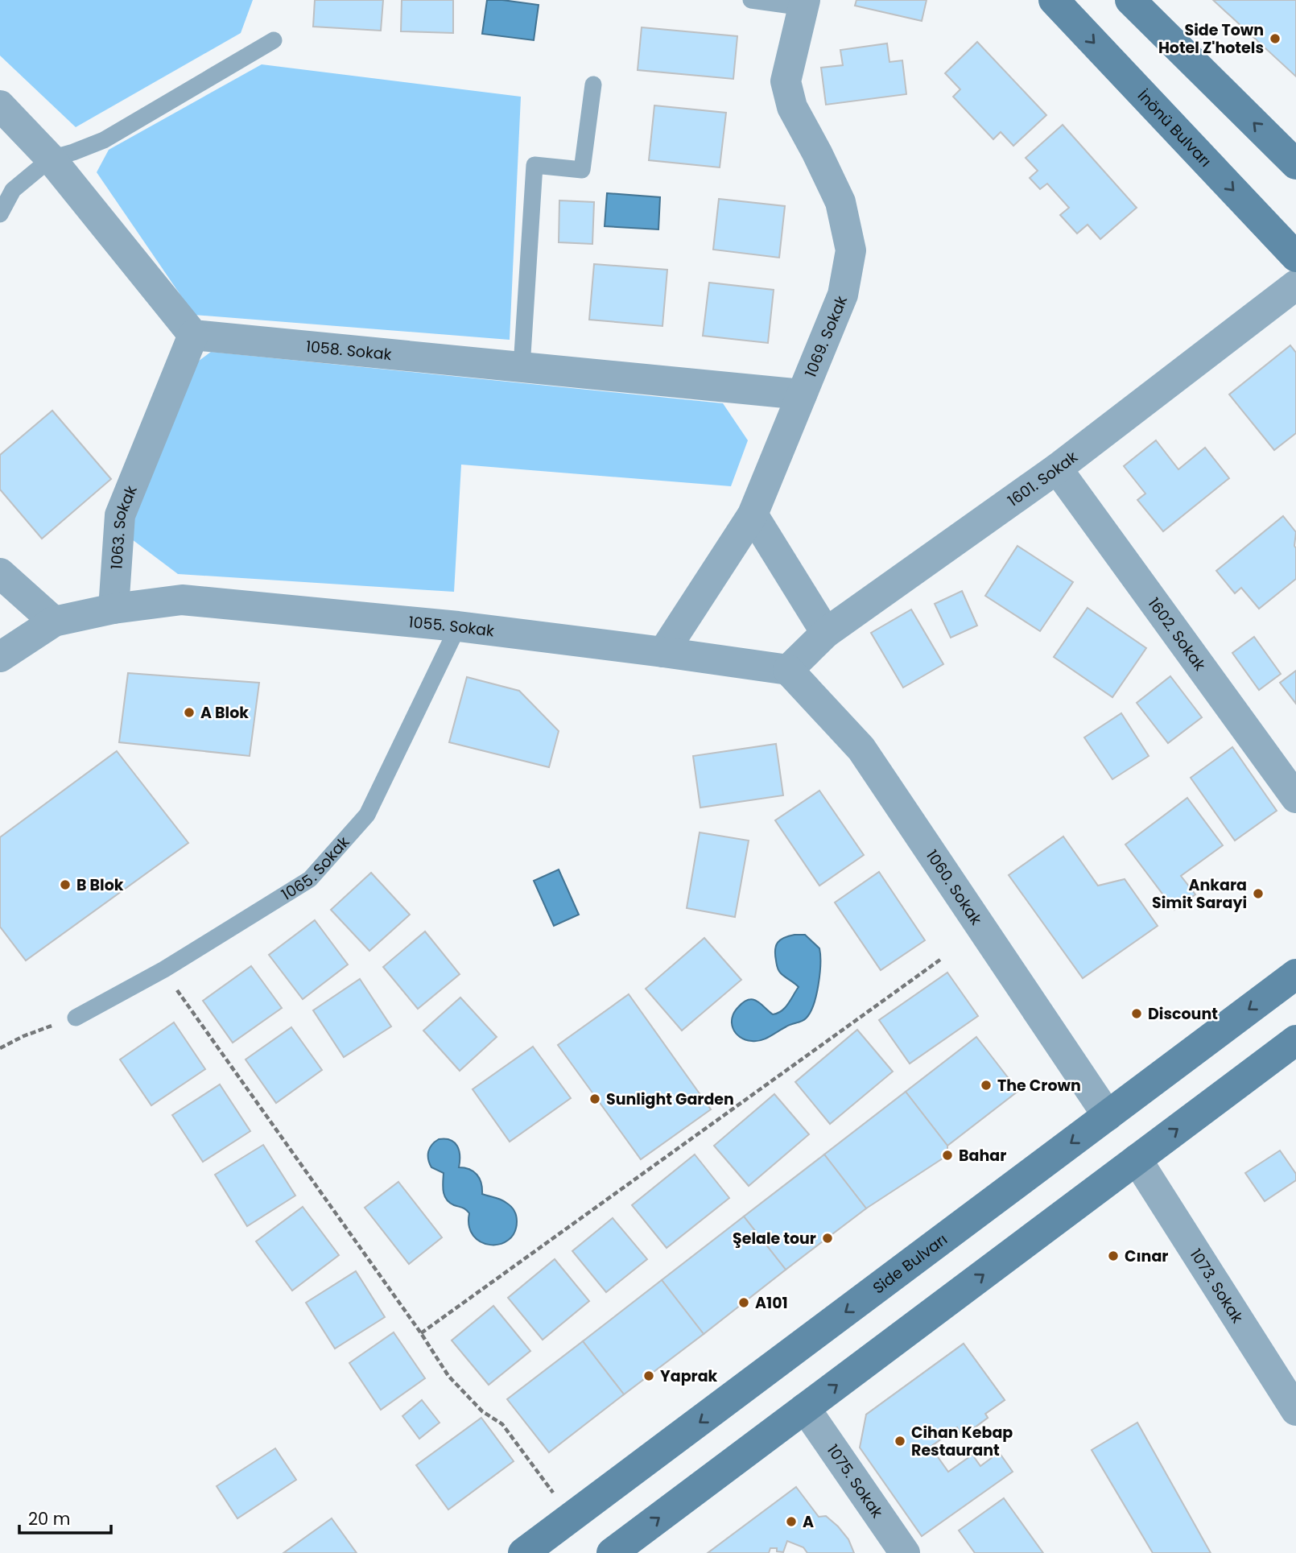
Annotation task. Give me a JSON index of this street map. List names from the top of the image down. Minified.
{"streets":{"main road":["İnönü Bulvarı","Side Bulvarı"],"street":["1069. Sokak","1058. Sokak","1601. Sokak","1063. Sokak","1055. Sokak","1602. Sokak","1060. Sokak","1073. Sokak","1075. Sokak"],"lane":["1065. Sokak"]},"crossings":[["1069. Sokak","1058. Sokak"],["1069. Sokak","1055. Sokak"],["1058. Sokak","1063. Sokak"],["1601. Sokak","1055. Sokak"],["1601. Sokak","1602. Sokak"],["1601. Sokak","1060. Sokak"],["1063. Sokak","1055. Sokak"],["1055. Sokak","1065. Sokak"],["1055. Sokak","1060. Sokak"],["1060. Sokak","Side Bulvarı"]],"places":["Side Town Hotel Z'hotels","A Blok","B Blok","Ankara Simit Sarayi","Discount","The Crown","Sunlight Garden","Bahar","Şelale tour","Cınar","A101","Yaprak","Cihan Kebap Restaurant","A"],"scale_bar":"20 m"}
